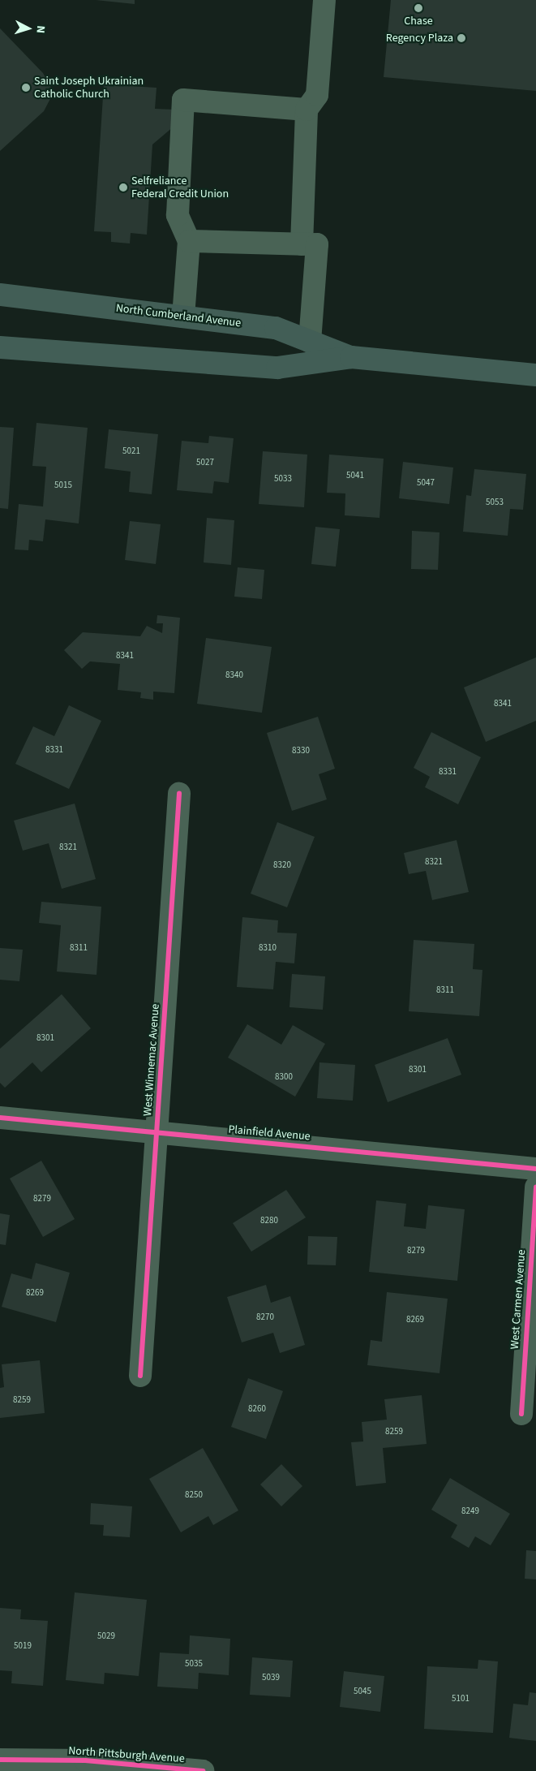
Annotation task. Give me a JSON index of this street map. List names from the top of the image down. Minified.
{"streets":{"main road":["North Cumberland Avenue"],"street":["West Winnemac Avenue","Plainfield Avenue","West Carmen Avenue","North Pittsburgh Avenue"]},"crossings":[["West Winnemac Avenue","Plainfield Avenue"]],"places":["Chase","Regency Plaza","Saint Joseph Ukrainian Catholic Church","Selfreliance Federal Credit Union"],"house_numbers":["5021","5027","5041","5033","5047","5015","5053","8341","8340","8341","8331","8330","8331","8321","8321","8320","8311","8310","8311","8301","8301","8300","8279","8280","8279","8269","8270","8269","8259","8260","8259","8250","8249","5029","5019","5035","5039","5045","5101"],"north":"right"}
